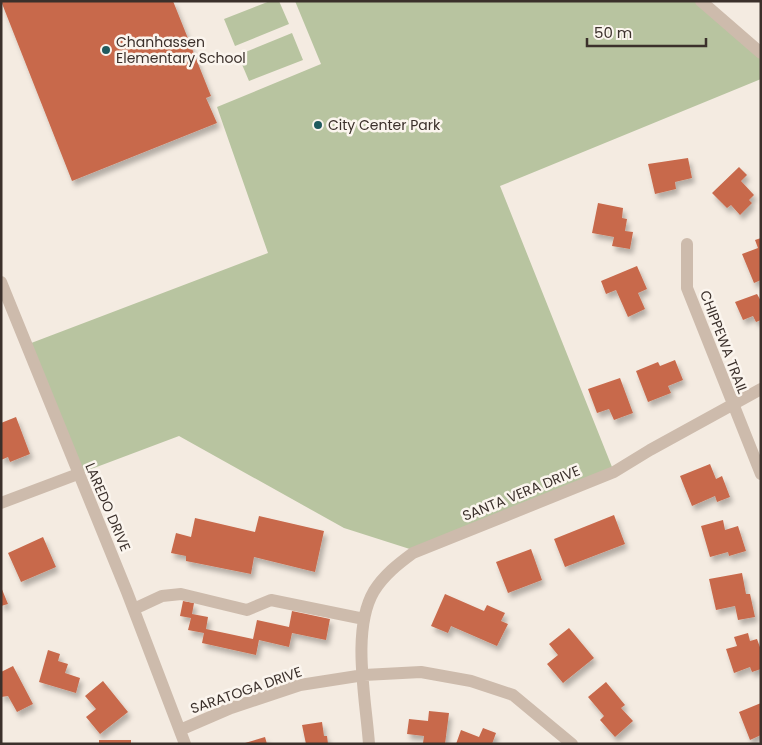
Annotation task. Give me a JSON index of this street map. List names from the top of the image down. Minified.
{"streets":{"street":["CHIPPEWA TRAIL","SANTA VERA DRIVE","LAREDO DRIVE","SARATOGA DRIVE"]},"crossings":[["CHIPPEWA TRAIL","SANTA VERA DRIVE"],["SANTA VERA DRIVE","SARATOGA DRIVE"],["LAREDO DRIVE","SARATOGA DRIVE"]],"places":["Chanhassen Elementary School","City Center Park"],"scale_bar":"50 m"}
